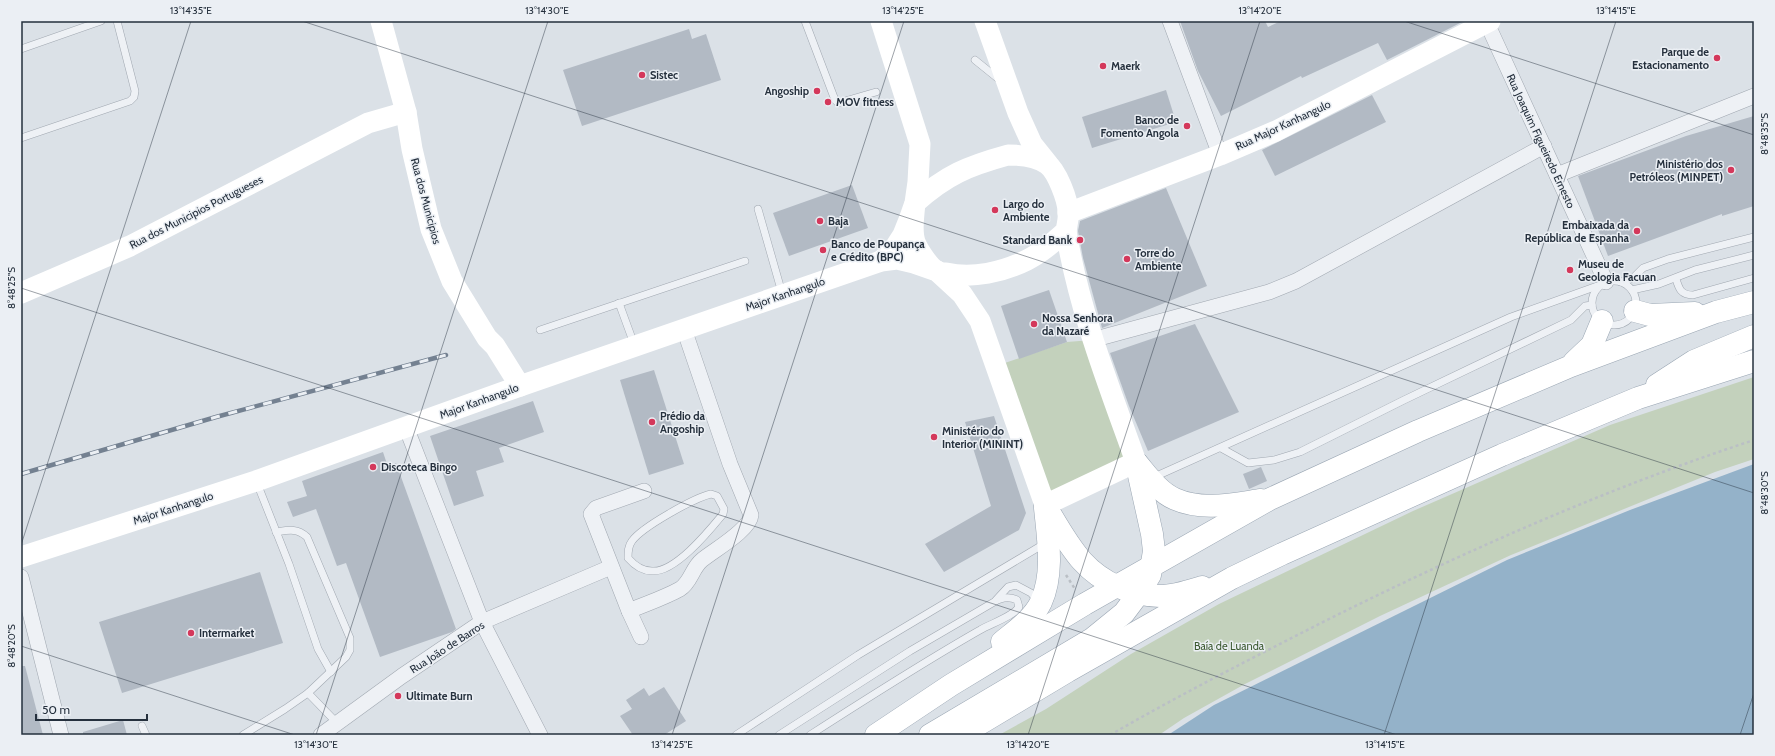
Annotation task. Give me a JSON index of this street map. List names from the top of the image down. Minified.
{"streets":{"street":["Rua Major Kanhangulo","Rua Joaquim Figueiredo Ernesto","Rua dos Municipios","Rua dos Municipios Portugueses","Major Kanhangulo","Rua João de Barros"]},"crossings":[["Rua Major Kanhangulo","Rua Joaquim Figueiredo Ernesto"],["Rua Major Kanhangulo","Major Kanhangulo"],["Rua dos Municipios","Rua dos Municipios Portugueses"],["Rua dos Municipios","Major Kanhangulo"]],"parks":["Baía de Luanda"],"places":["Parque de Estacionamento","Maerk","Sistec","Angoship","MOV fitness","Banco de Fomento Angola","Ministério dos Petróleos (MINPET)","Largo do Ambiente","Baja","Embaixada da República de Espanha","Standard Bank","Banco de Poupança e Crédito (BPC)","Torre do Ambiente","Museu de Geologia Facuan","Nossa Senhora da Nazaré","Prédio da Angoship","Ministério do Interior (MININT)","Discoteca Bingo","Intermarket","Ultimate Burn"],"scale_bar":"50 m","coordinates":["13°14'35\"E","13°14'30\"E","13°14'25\"E","13°14'20\"E","13°14'15\"E","8°48'35\"S","8°48'25\"S","8°48'30\"S","8°48'20\"S"]}
